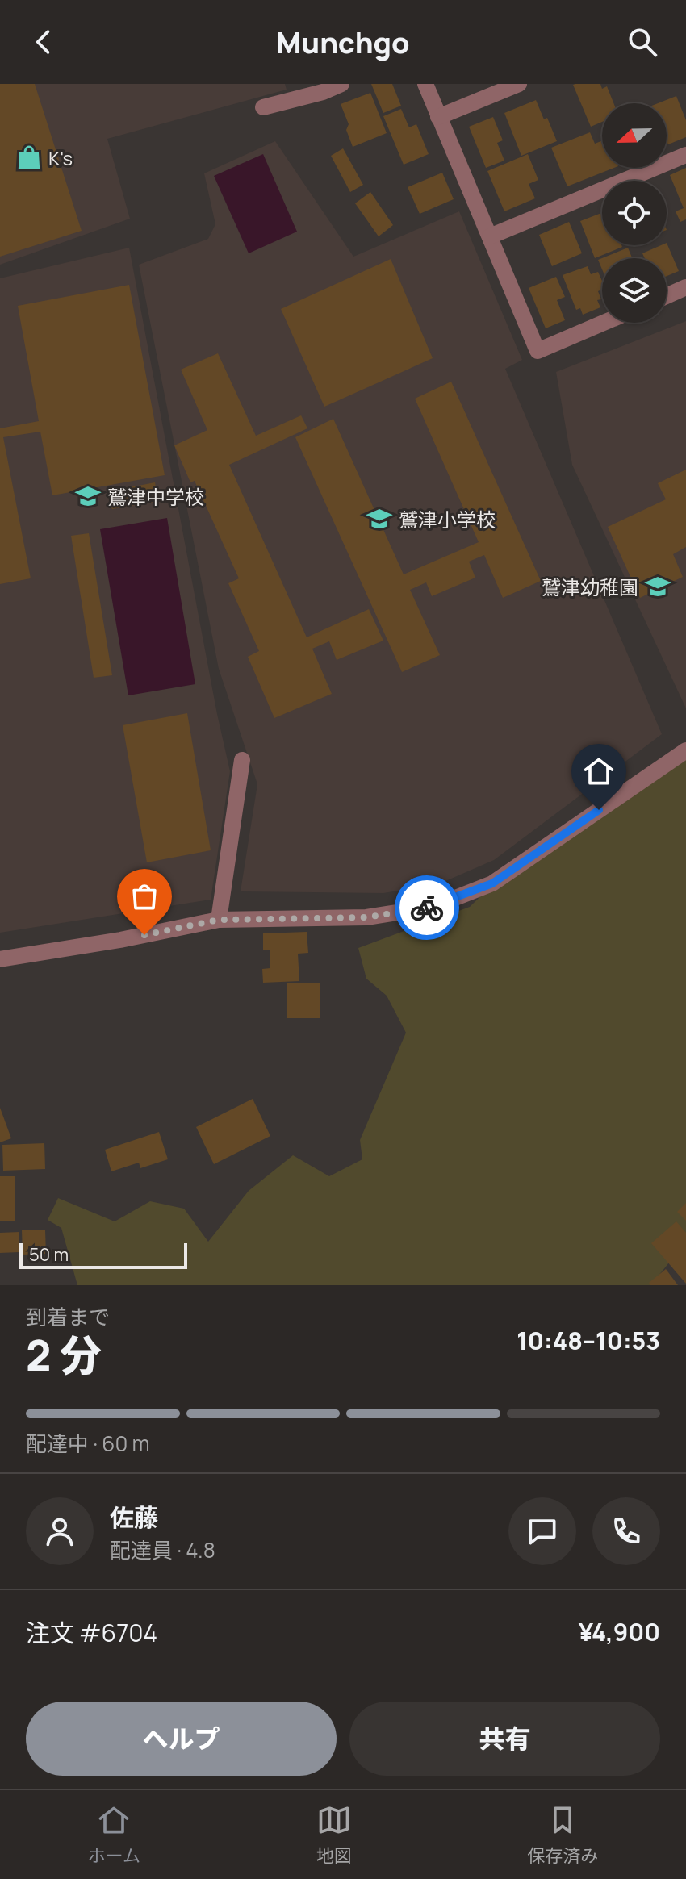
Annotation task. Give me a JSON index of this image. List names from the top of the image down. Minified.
{"places":{"shop":["K's"],"school or university":["鷲津中学校","鷲津小学校","鷲津幼稚園"]},"scale_bar":"50 m","north":"left","page":{"header":"Munchgo","scale":"50 m","heading":["2 分","到着まで","10:48–10:53"],"panel":["佐藤","配達員 · 4.8","注文 #6704","¥4,900"],"bar":"配達中 · 60 m","buttons":["ヘルプ","共有"],"tabs":["ホーム","地図","保存済み"]}}
